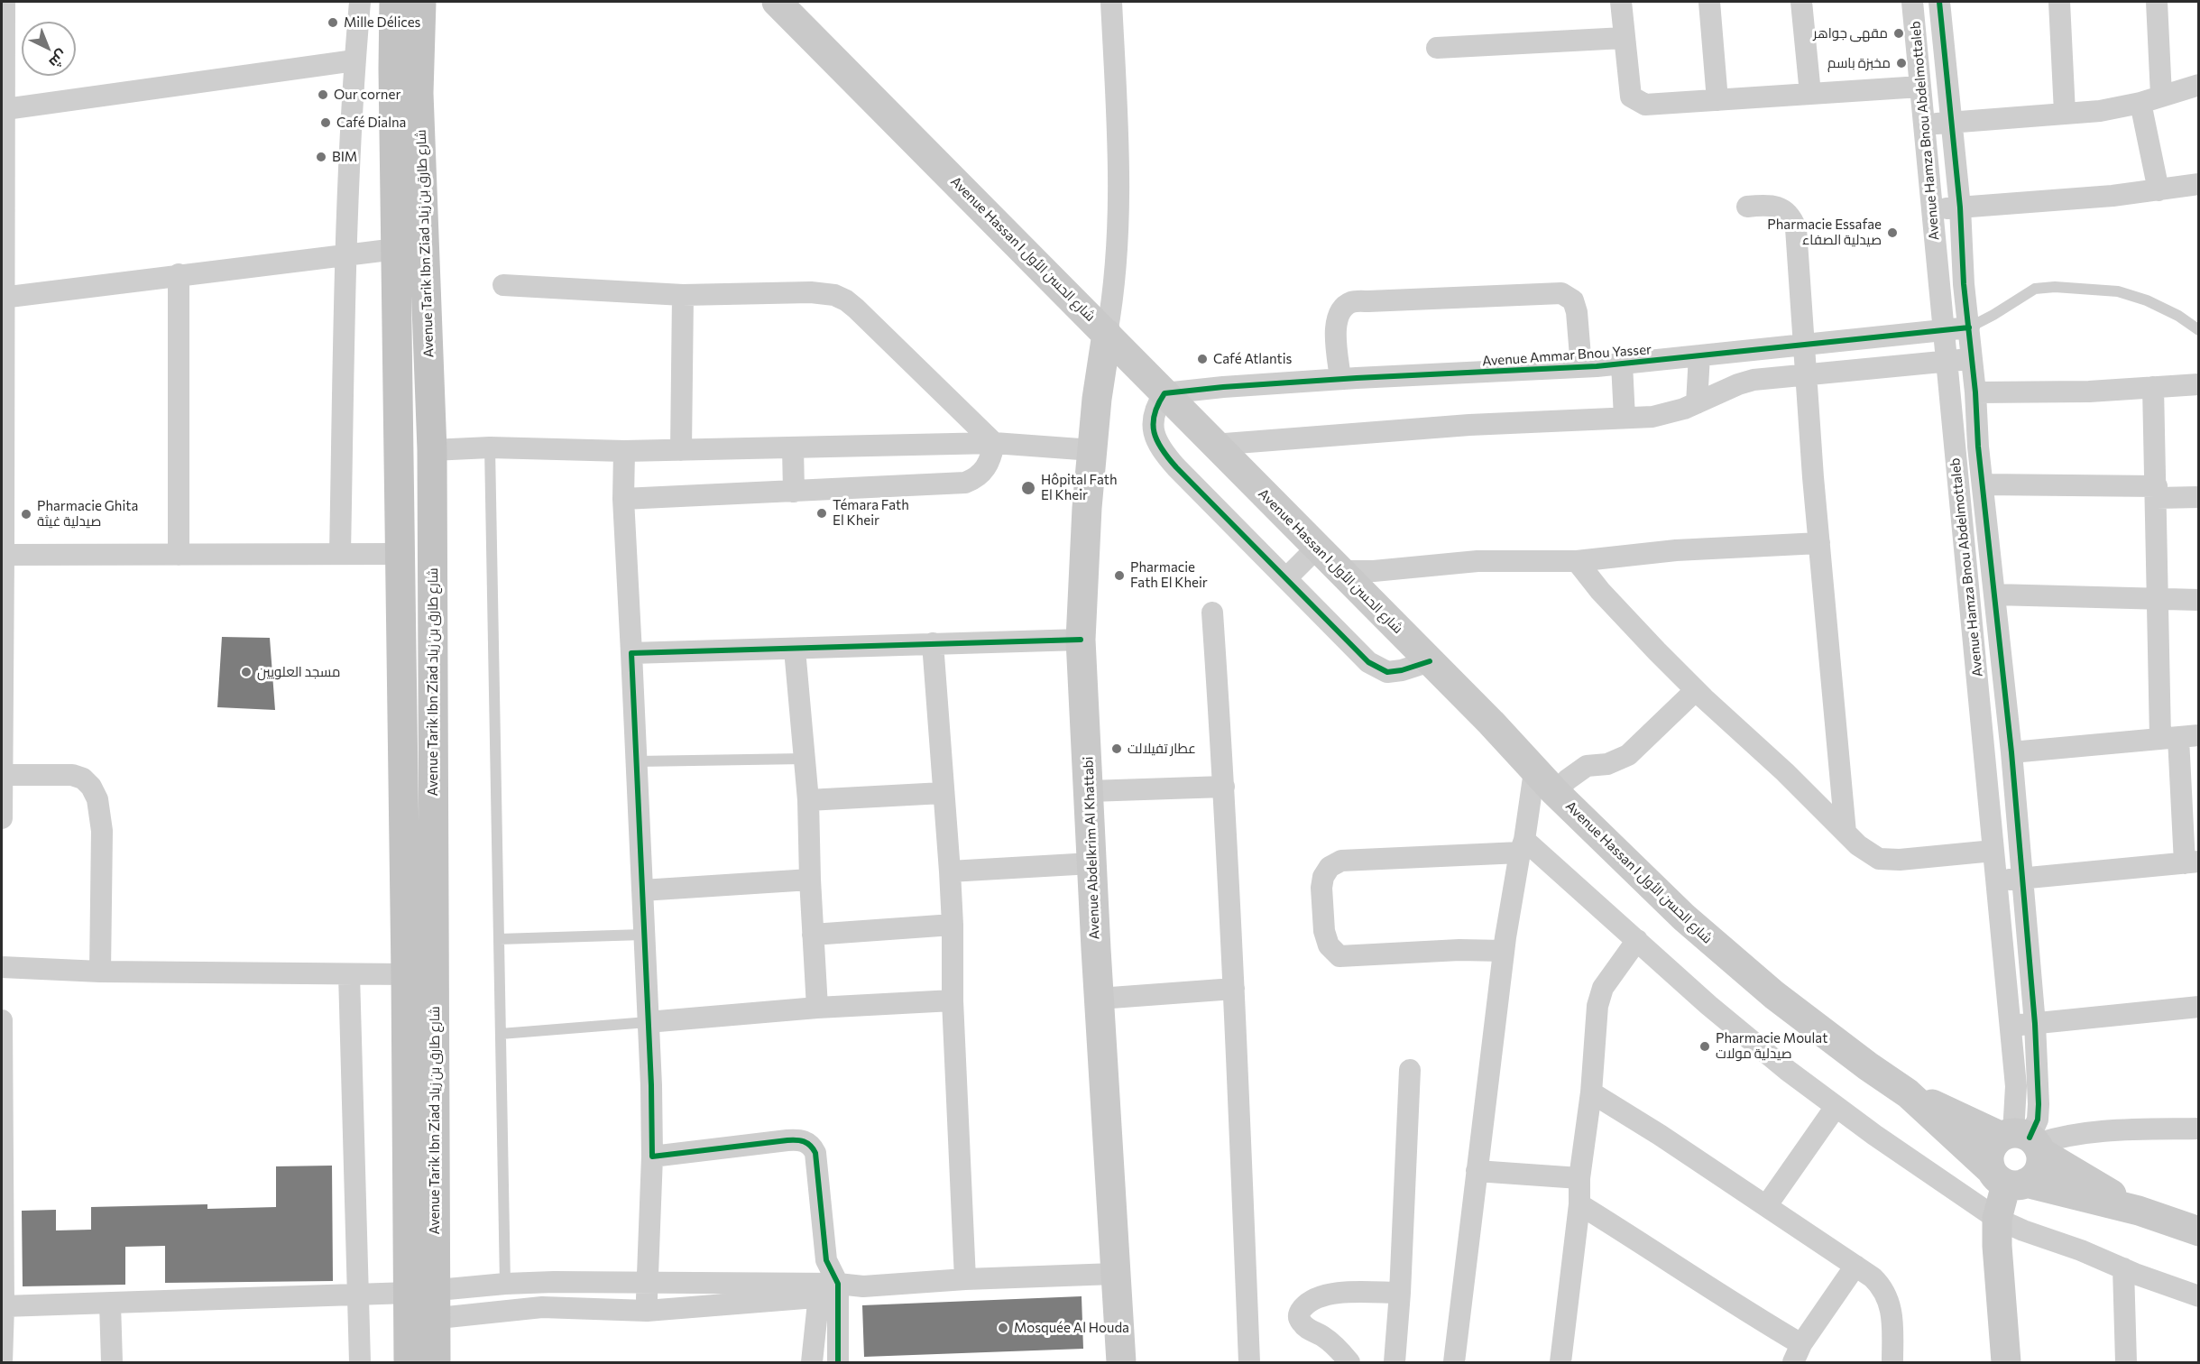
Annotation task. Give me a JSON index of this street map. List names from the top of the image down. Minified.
{"streets":{"main road":["Avenue Tarik Ibn Ziad شارع طارق بن زياد","Avenue Hassan I شارع الحسن الأول","Avenue Abdelkrim Al Khattabi"],"street":["Avenue Hamza Bnou Abdelmottaleb","Avenue Ammar Bnou Yasser"]},"crossings":[["Avenue Hamza Bnou Abdelmottaleb","Avenue Hassan I شارع الحسن الأول"],["Avenue Hamza Bnou Abdelmottaleb","Avenue Ammar Bnou Yasser"],["Avenue Hassan I شارع الحسن الأول","Avenue Ammar Bnou Yasser"],["Avenue Hassan I شارع الحسن الأول","Avenue Abdelkrim Al Khattabi"]],"places":["Mille Délices","مقهى جواهر","مخبزة باسم","Our corner","Café Dialna","BIM","Pharmacie Essafae صيدلية الصفاء","Café Atlantis","Hôpital Fath El Kheir","Témara Fath El Kheir","Pharmacie Ghita صيدلية غيثة","Pharmacie Fath El Kheir","مسجد العلويين","عطار تفيلالت","Pharmacie Moulat صيدلية مولات","Mosquée Al Houda"],"north":"bottom right"}
